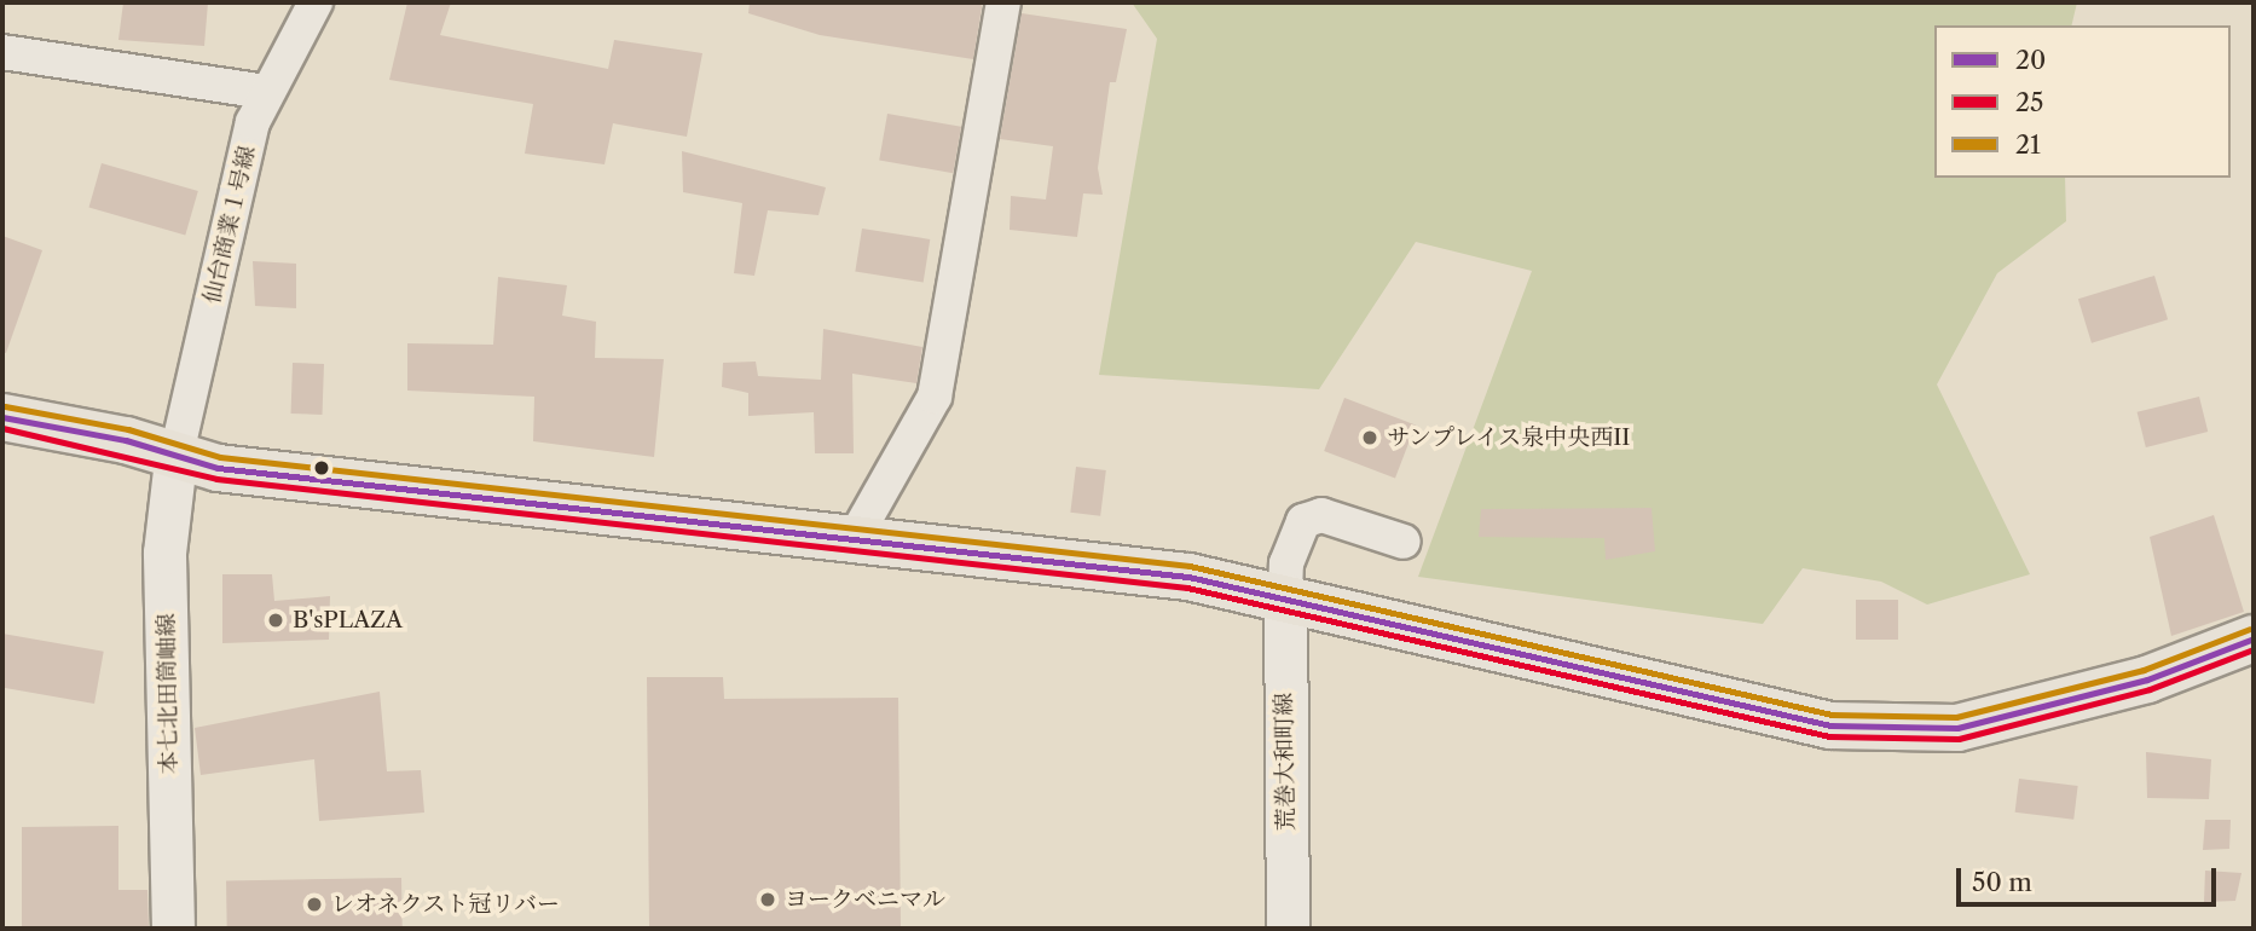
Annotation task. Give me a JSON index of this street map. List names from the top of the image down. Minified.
{"streets":{"street":["仙台商業１号線","本七北田筒岫線","荒巻大和町線"]},"crossings":[["仙台商業１号線","本七北田筒岫線"]],"places":["サンプレイス泉中央西II","B'sPLAZA","ヨークベニマル","レオネクスト冠リバー"],"lines":["transit line 21","transit line 20","transit line 25"],"legend":["20","25","21"],"scale_bar":"50 m"}
